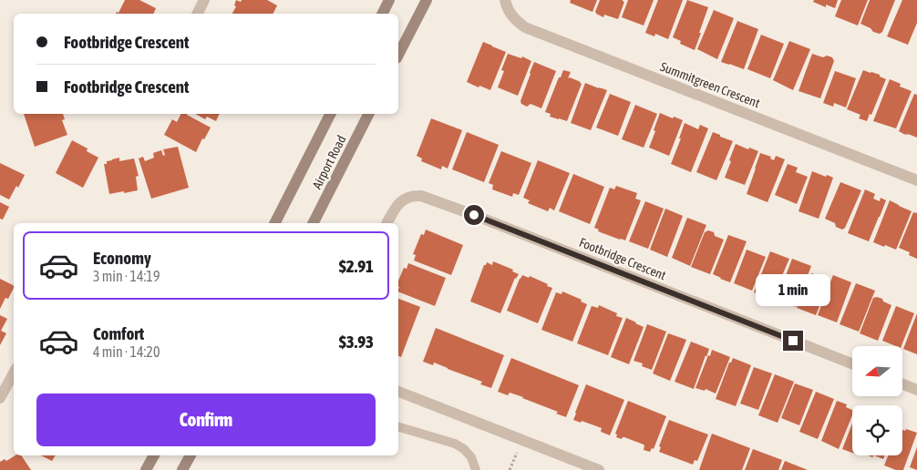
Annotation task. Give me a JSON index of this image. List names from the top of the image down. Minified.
{"streets":{"main road":["Airport Road"],"street":["Summitgreen Crescent","Footbridge Crescent"]},"north":"left","page":{"banner":["Footbridge Crescent","Footbridge Crescent"],"list":[{"name":"Economy","note":"3 min · 14:19","value":"$2.91"},{"name":"Comfort","note":"4 min · 14:20","value":"$3.93"}],"bubble":"1 min","buttons":"Confirm"}}
